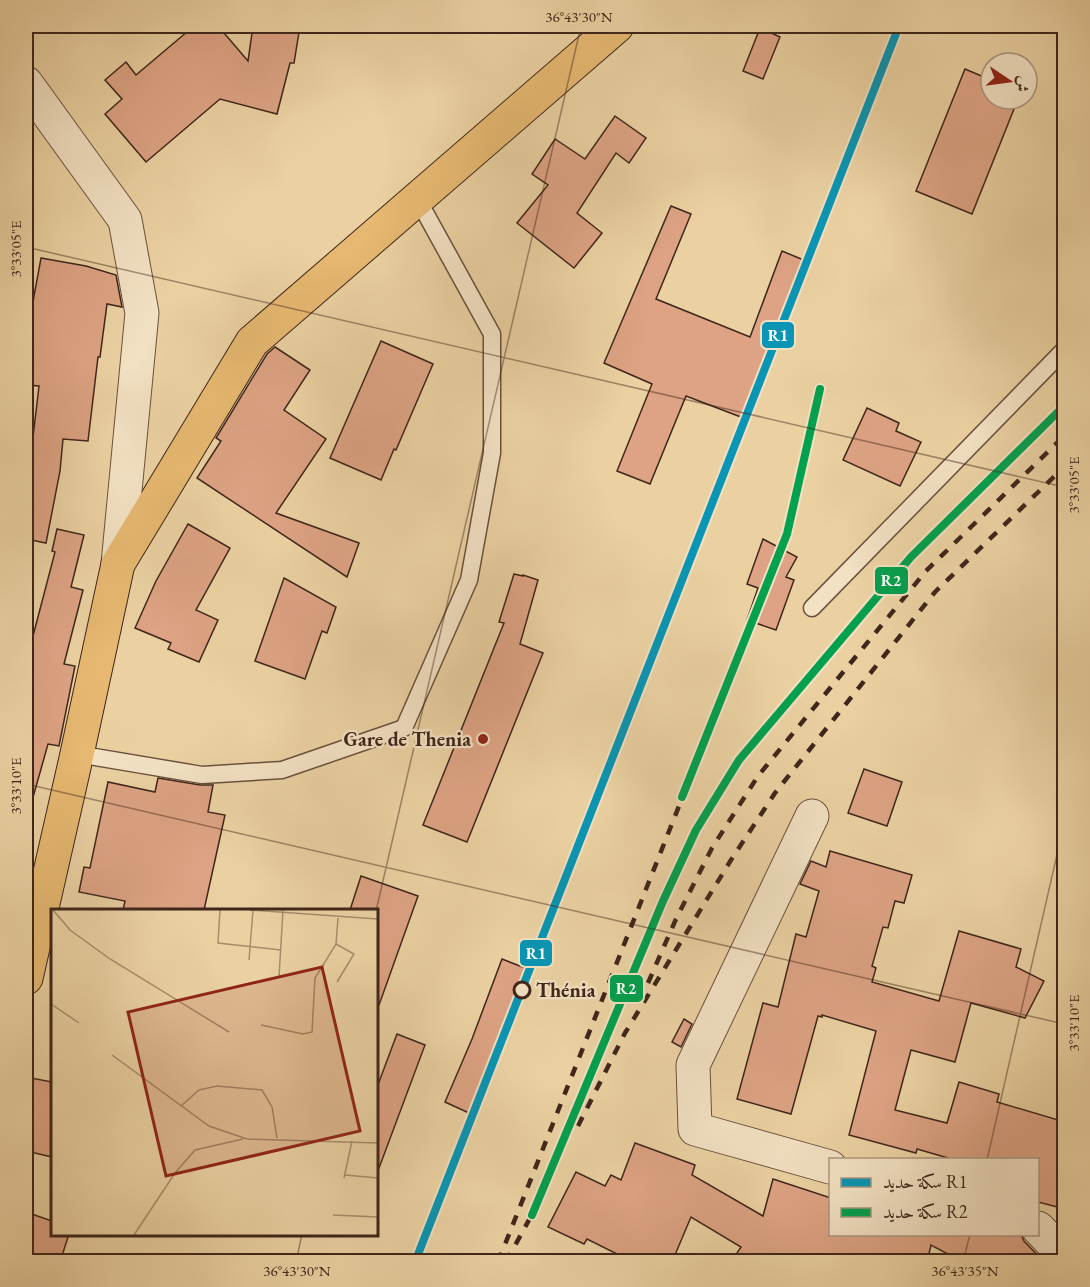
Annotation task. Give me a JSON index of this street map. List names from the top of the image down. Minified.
{"places":["Gare de Thenia","Thénia"],"lines":["rail line R1","rail line R2"],"legend":["سكة حديد R1","سكة حديد R2"],"north":"right","coordinates":["36°43'30\"N","3°33'05\"E","3°33'10\"E","36°43'35\"N"]}
